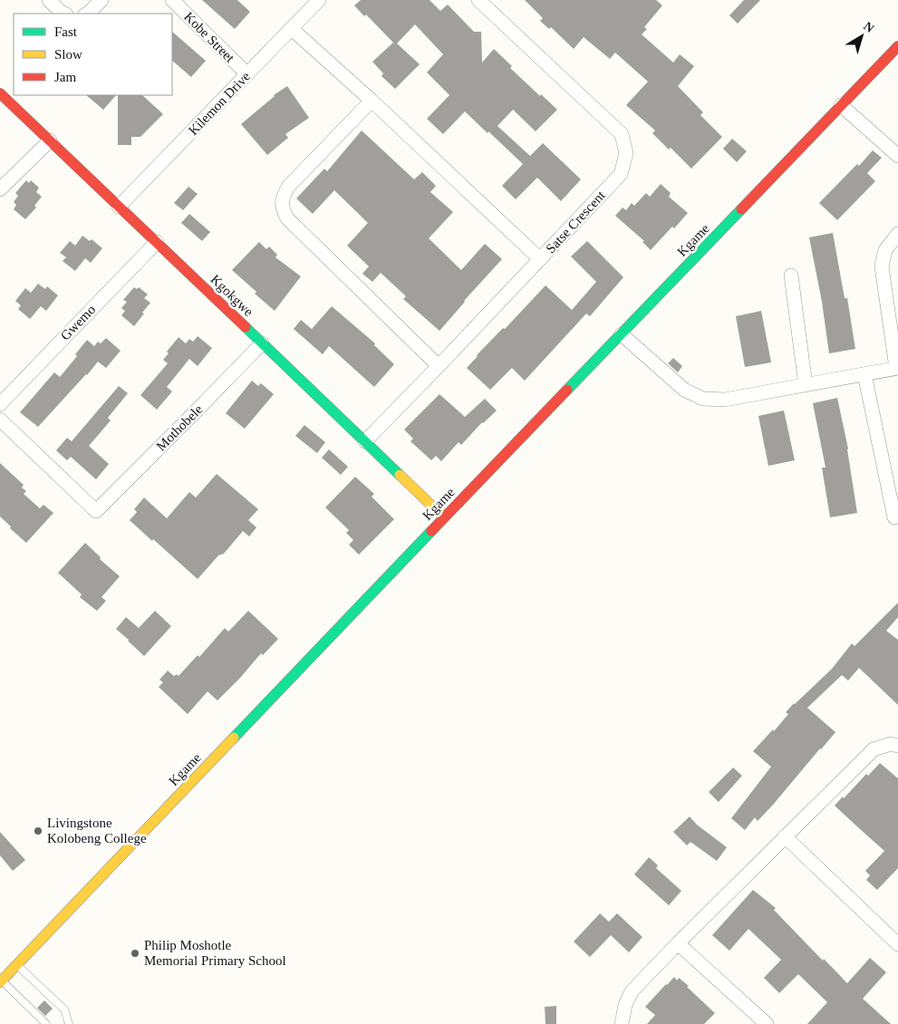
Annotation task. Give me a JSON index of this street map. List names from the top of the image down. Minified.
{"streets":{"street":["Kobe Street","Kilemon Drive","Satse Crescent","Kgame","Kgokgwe","Gwemo","Mothobele"]},"crossings":[["Kobe Street","Kilemon Drive"],["Kilemon Drive","Kgokgwe"],["Satse Crescent","Kgokgwe"],["Kgame","Kgokgwe"],["Kgokgwe","Gwemo"],["Kgokgwe","Mothobele"]],"places":["Livingstone Kolobeng College","Philip Moshotle Memorial Primary School"],"legend":["Fast","Slow","Jam"],"north":"top right"}
